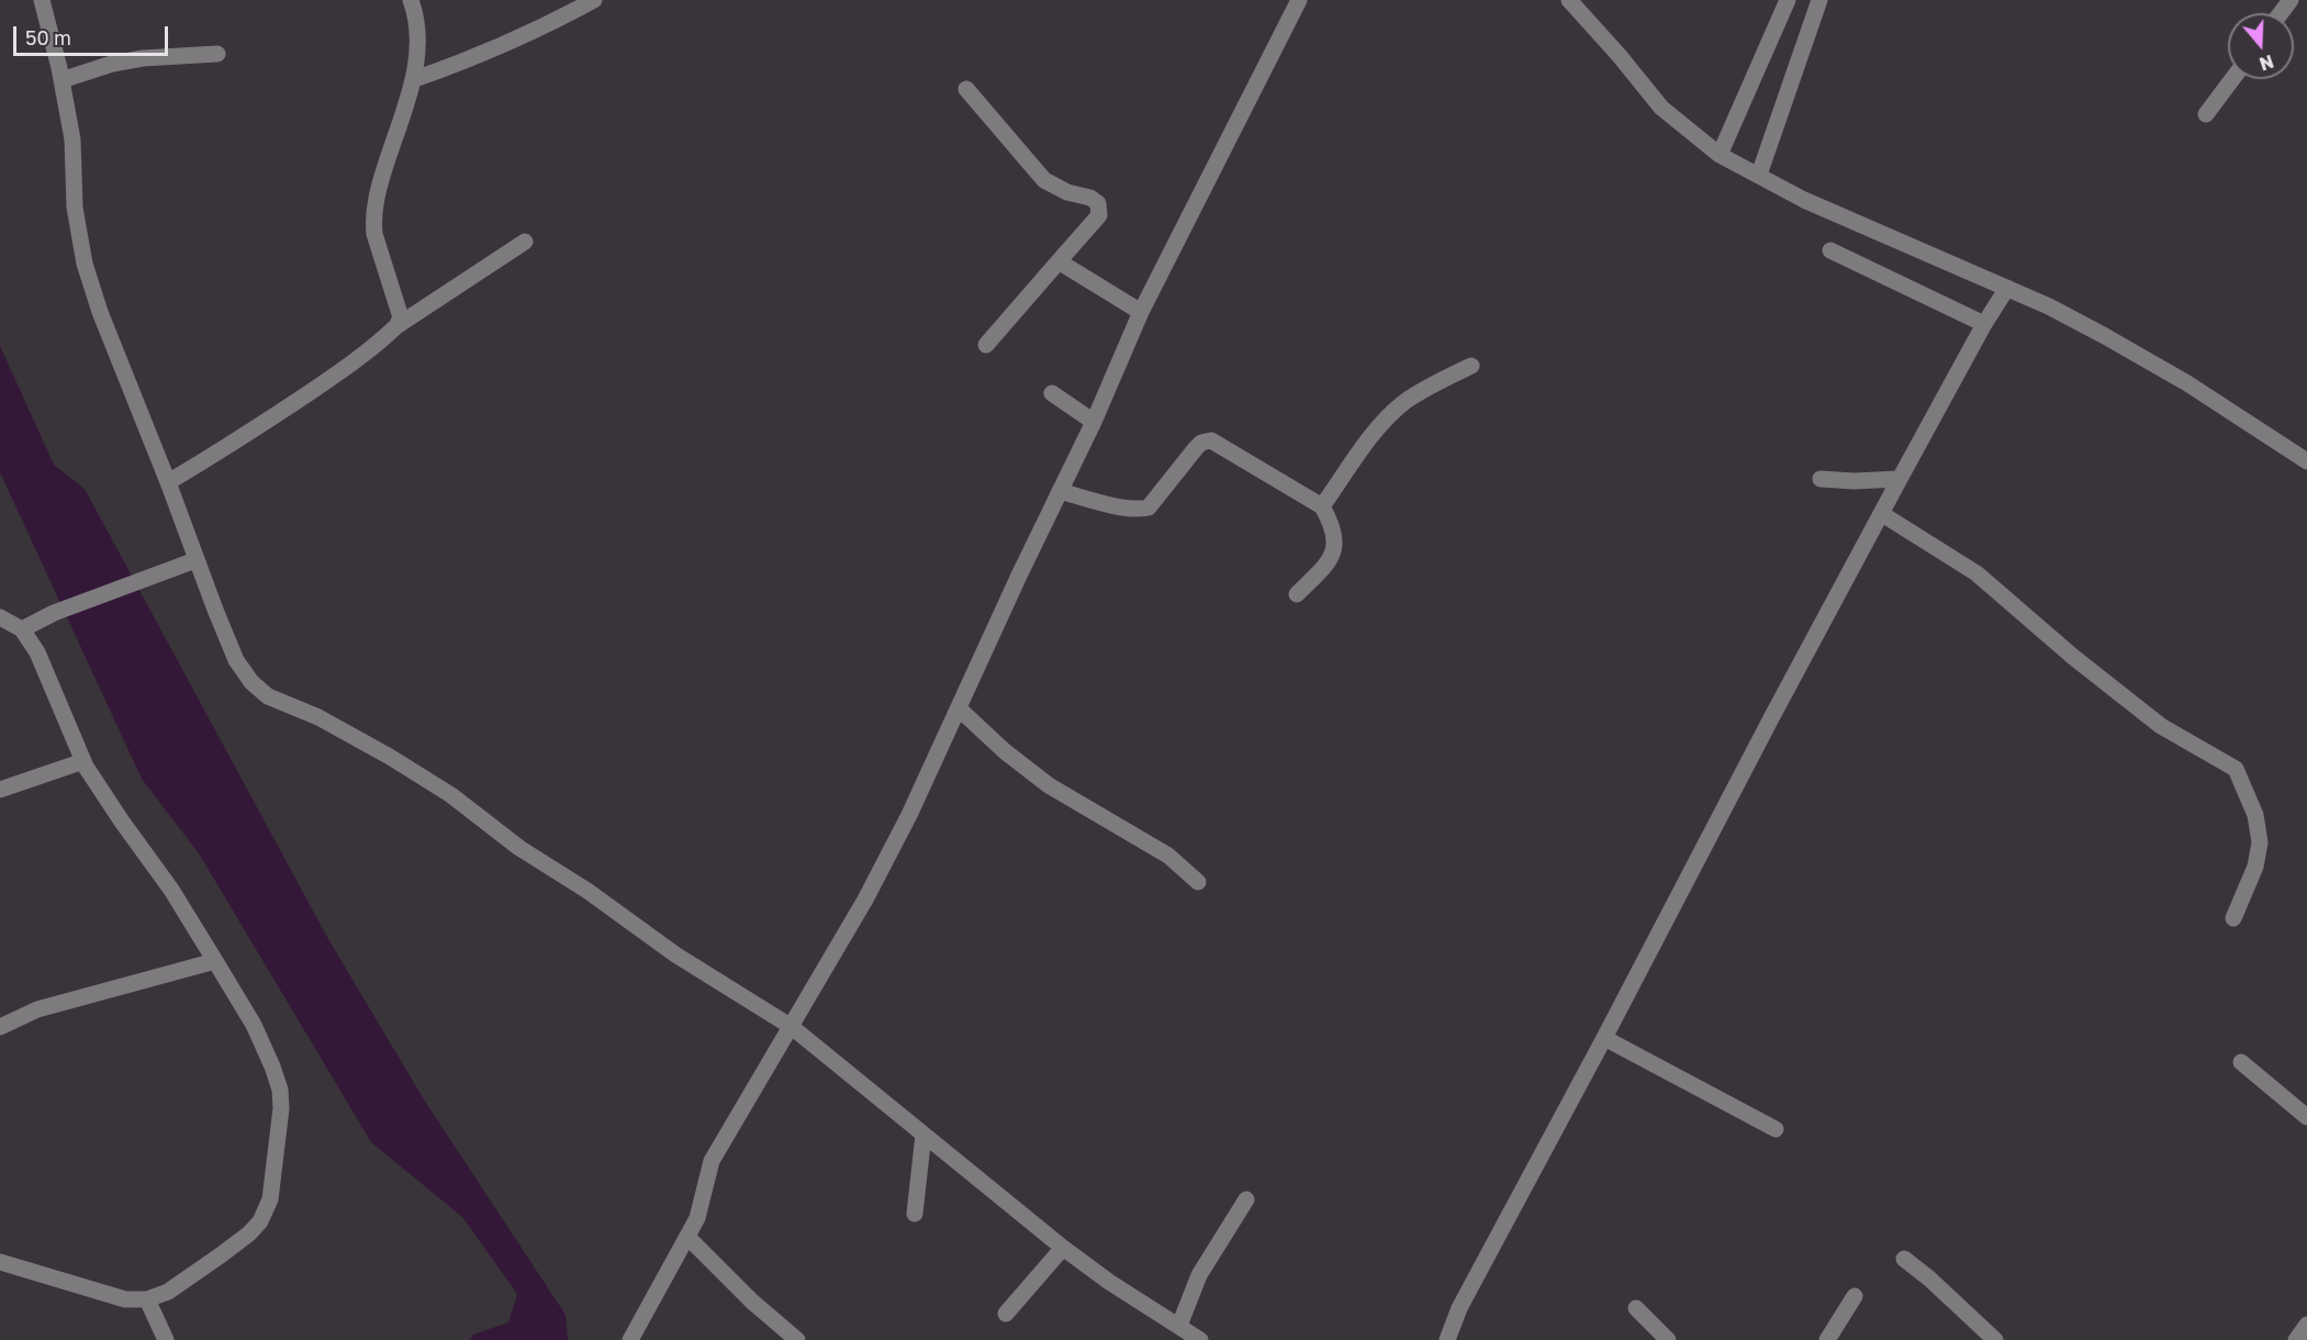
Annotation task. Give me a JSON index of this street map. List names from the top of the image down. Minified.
{"scale_bar":"50 m","north":"bottom"}
